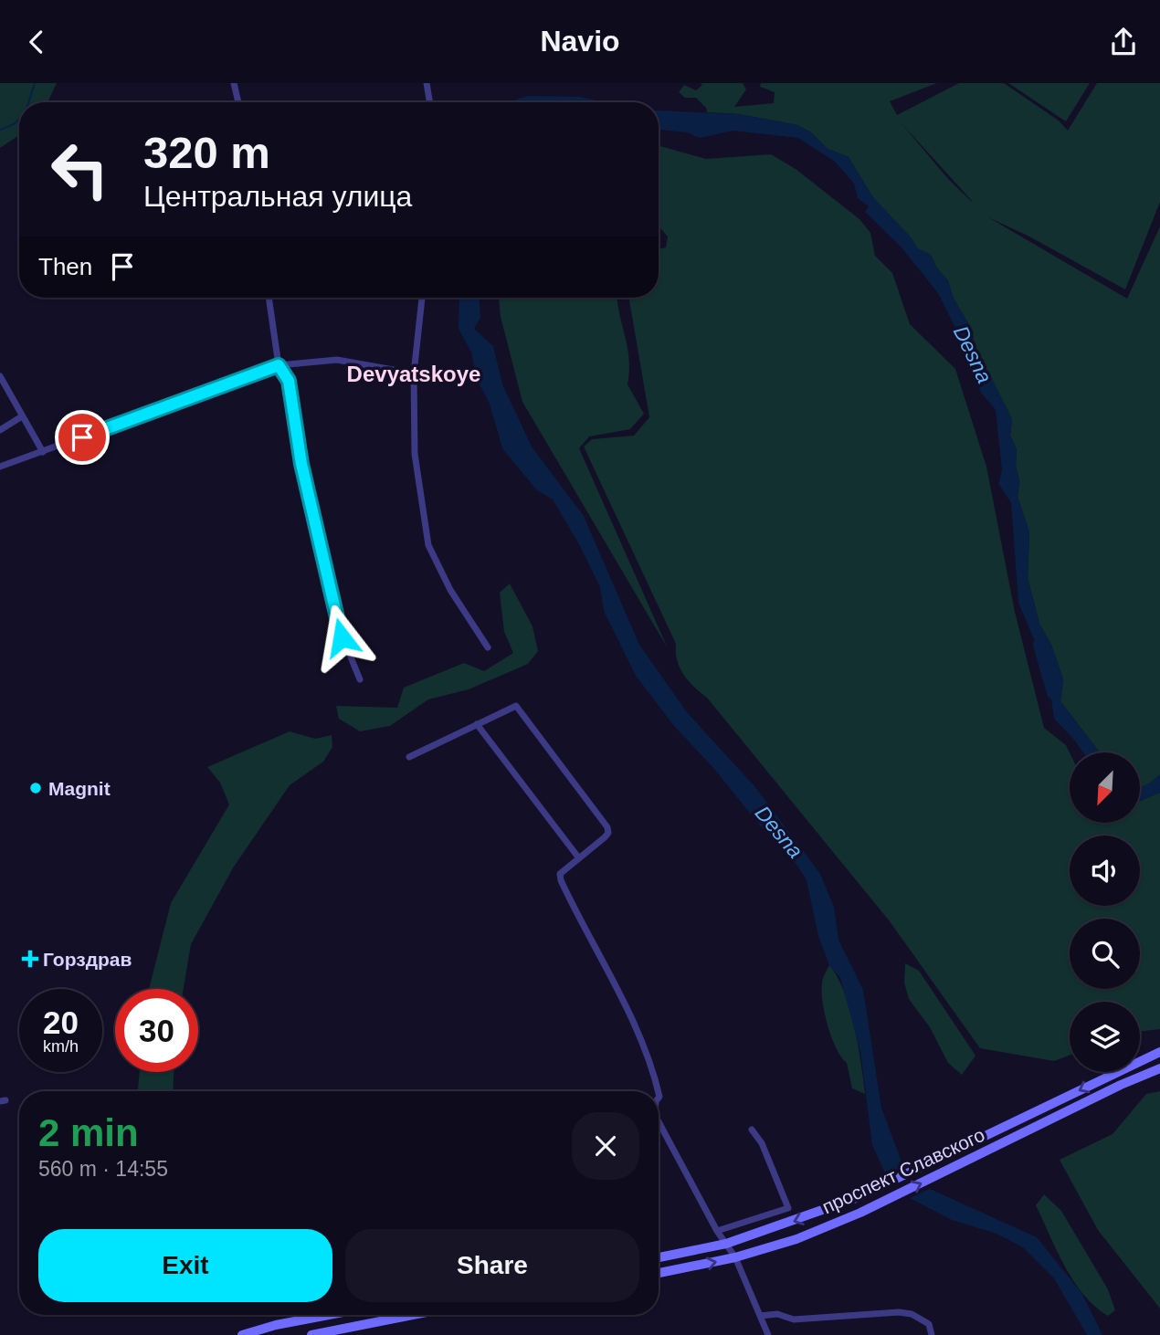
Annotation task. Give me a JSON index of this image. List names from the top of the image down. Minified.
{"streets":{"main road":["проспект Славского"]},"districts":["Devyatskoye"],"water":["Desna"],"places":{"other":["Magnit"],"health":["Горздрав"]},"north":"bottom left","page":{"header":"Navio","turn":["320 m","Центральная улица"],"then":"Then","speed":"20 km/h","limit":"30","heading":["2 min","560 m · 14:55"],"buttons":["Exit","Share"]}}
